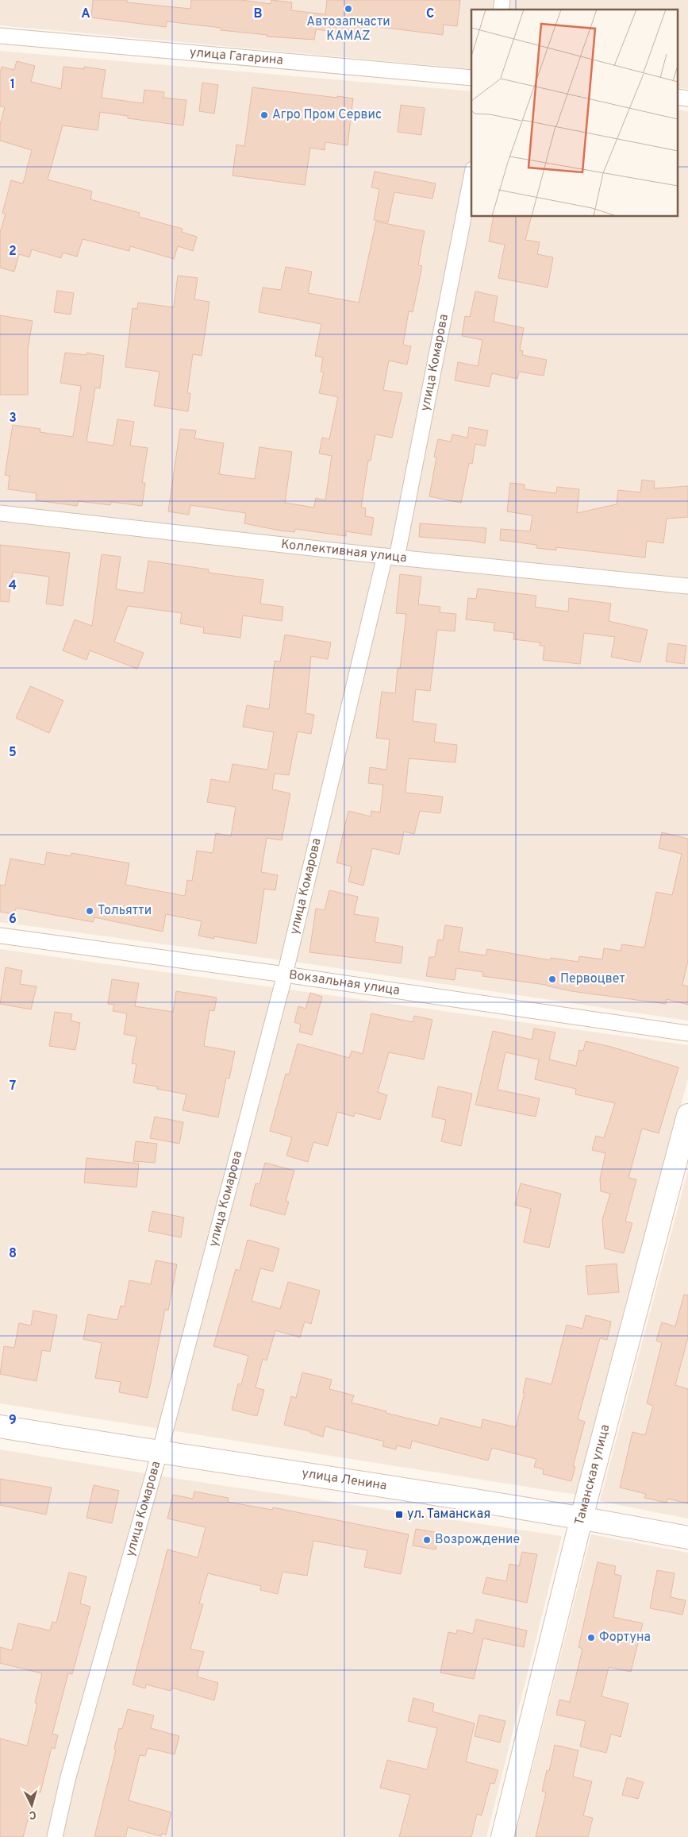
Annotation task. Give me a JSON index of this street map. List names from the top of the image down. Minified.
{"streets":{"street":["улица Гагарина","улица Комарова","Коллективная улица","Вокзальная улица","Таманская улица","улица Ленина"]},"crossings":[["улица Комарова","Коллективная улица"],["улица Комарова","Вокзальная улица"],["улица Комарова","улица Ленина"],["Таманская улица","улица Ленина"]],"places":{"other":["Автозапчасти КАМАZ","Агро Пром Сервис","Тольятти","Первоцвет","Возрождение","Фортуна"],"transit":["ул. Таманская"]},"north":"bottom","grid":{"columns":["A","B","C"],"rows":["1","2","3","4","5","6","7","8","9"]}}
